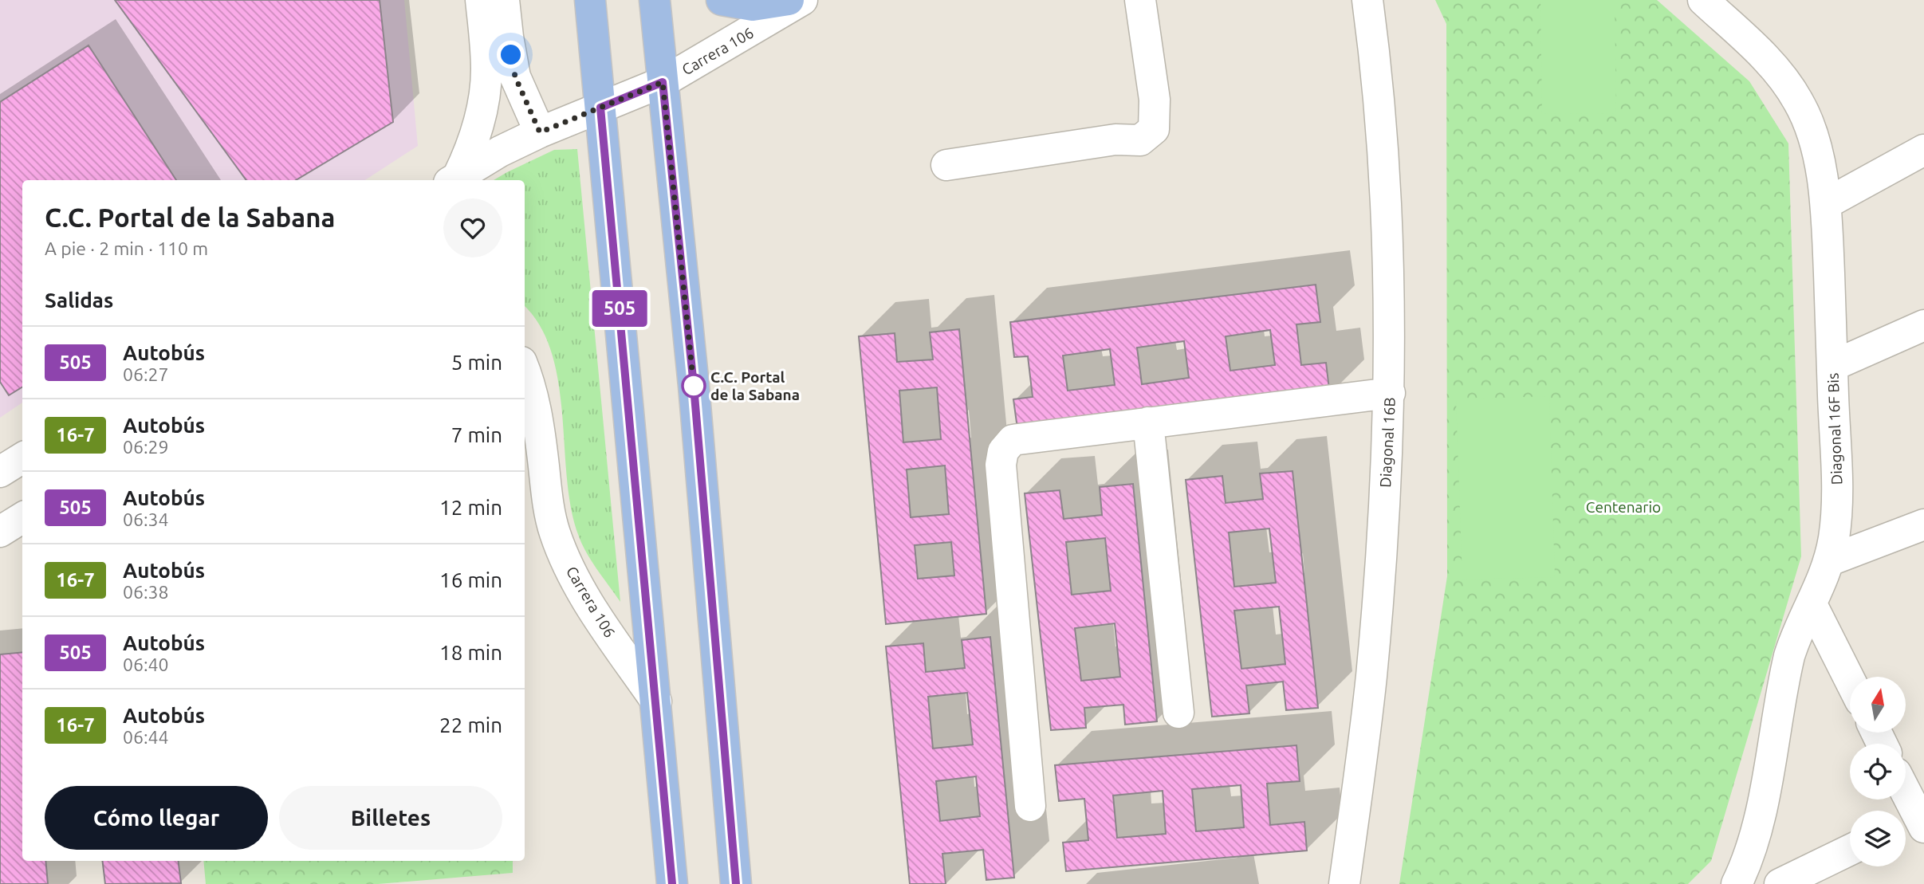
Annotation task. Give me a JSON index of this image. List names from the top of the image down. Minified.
{"streets":{"street":["Carrera 106","Diagonal 16F Bis","Diagonal 16B"]},"parks":["Centenario"],"places":["C.C. Portal de la Sabana"],"lines":["bus line 505"],"north":"top","page":{"on_map":"505","heading":[["C.C. Portal de la Sabana","A pie · 2 min · 110 m"],"Salidas"],"list":[{"mark":"505","name":"Autobús","note":"06:27","value":"5 min"},{"mark":"16-7","name":"Autobús","note":"06:29","value":"7 min"},{"mark":"505","name":"Autobús","note":"06:34","value":"12 min"},{"mark":"16-7","name":"Autobús","note":"06:38","value":"16 min"},{"mark":"505","name":"Autobús","note":"06:40","value":"18 min"},{"mark":"16-7","name":"Autobús","note":"06:44","value":"22 min"}],"buttons":["Cómo llegar","Billetes"]}}
